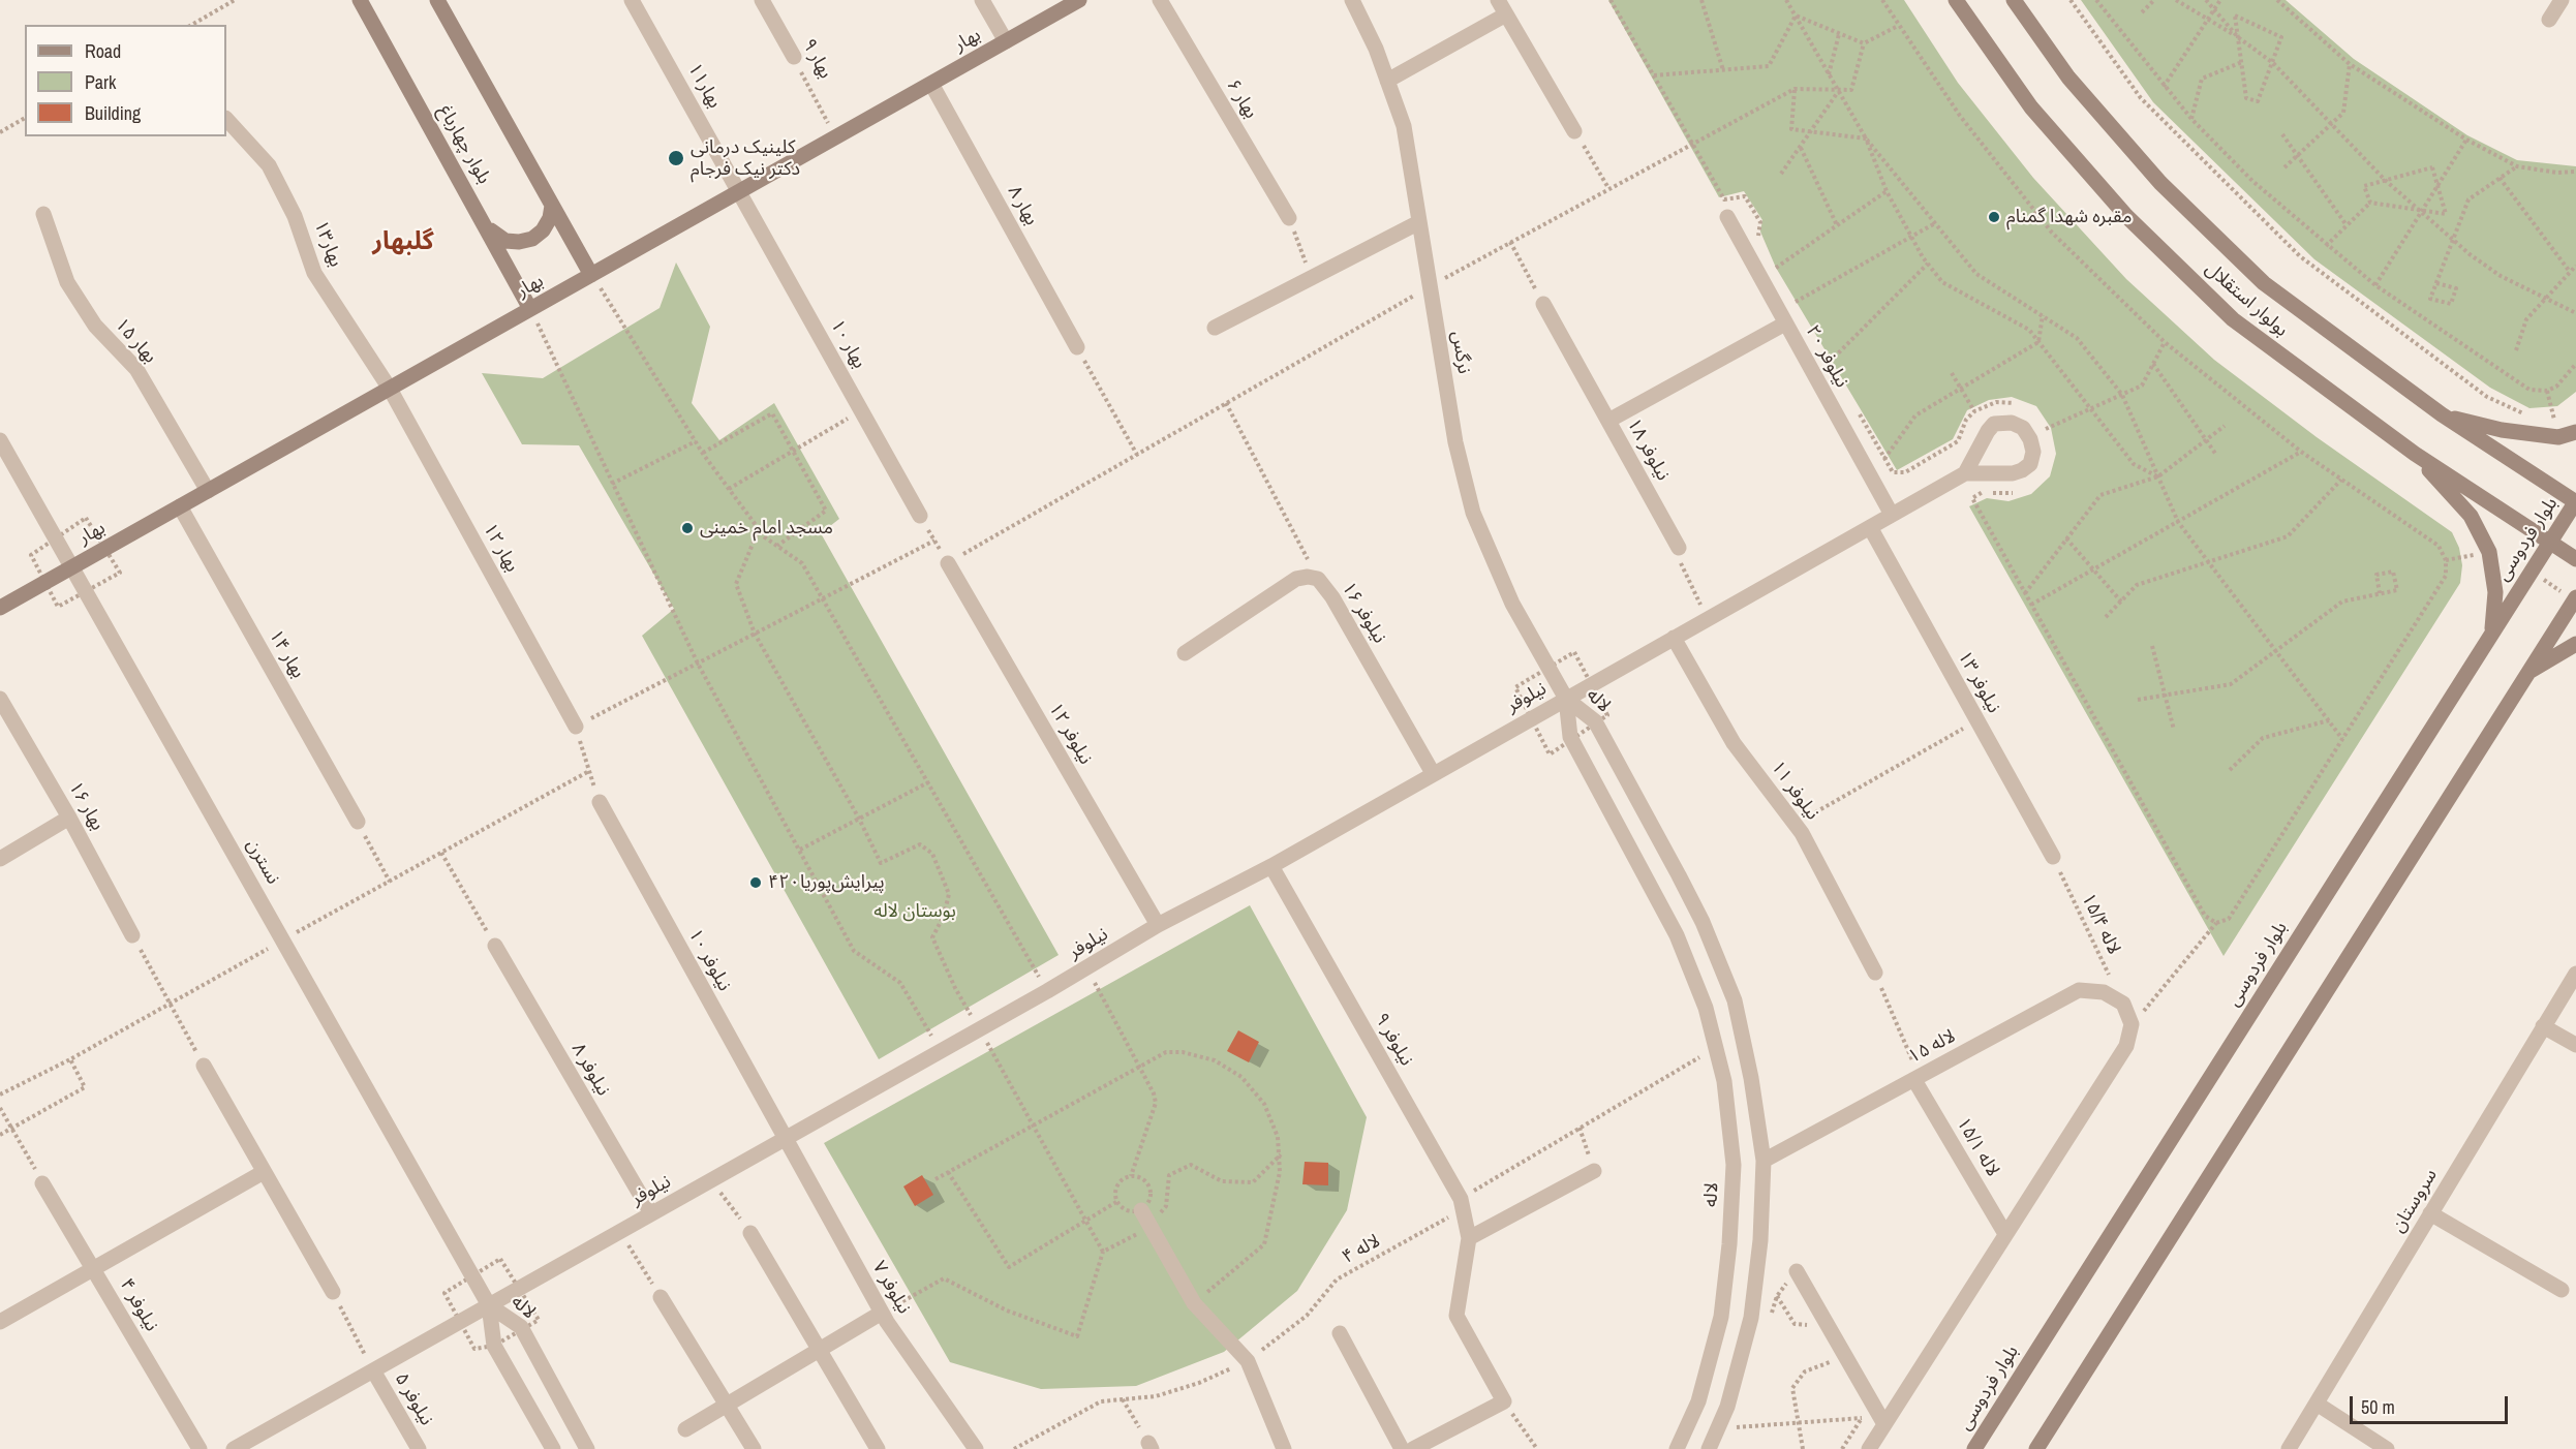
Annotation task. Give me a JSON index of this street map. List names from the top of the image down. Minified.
{"streets":{"main road":["بهار","بلوار چهارباغ","بولوار استقلال","بلوار فردوسی"],"street":["بهار ۹","بهار۱۱","بهار ۶","بهار ۸","بهار۱۳","بهار ۱۵","بهار ۱۰","نرگس","نیلوفر ۲۰","نیلوفر ۱۸","بهار ۱۲","نیلوفر ۱۶","بهار ۱۴","نیلوفر ۱۳","نیلوفر","لاله","نیلوفر ۱۲","نیلوفر ۱۱","بهار ۱۶","نسترن","نیلوفر ۱۰","نیلوفر ۹","لاله ۱۵","نیلوفر ۸","لاله ۱۵/۱","سروستان","نیلوفر ۷","نیلوفر ۴","نیلوفر ۵"],"path":["لاله ۱۵/۴","لاله ۴"]},"crossings":[["بهار","بهار ۹"],["بهار","بهار۱۱"],["بهار","بلوار چهارباغ"],["بهار","بهار ۸"],["بهار","بهار۱۳"],["بهار","بهار ۱۵"],["بهار","بهار ۱۰"],["بهار","بهار ۱۲"],["بهار","بهار ۱۴"],["بهار","نسترن"],["بهار۱۱","بهار ۱۰"],["بهار۱۳","بهار ۱۲"],["بولوار استقلال","بلوار فردوسی"],["نرگس","نیلوفر"],["نرگس","لاله"],["نیلوفر ۲۰","نیلوفر"],["نیلوفر ۱۶","نیلوفر"],["نیلوفر ۱۳","نیلوفر"],["نیلوفر ۱۳","لاله ۱۵/۴"],["نیلوفر","لاله"],["نیلوفر","نیلوفر ۱۲"],["نیلوفر","نیلوفر ۱۱"],["نیلوفر","نسترن"],["نیلوفر","نیلوفر ۱۰"],["نیلوفر","نیلوفر ۹"],["نیلوفر","نیلوفر ۸"],["نیلوفر","نیلوفر ۷"],["نیلوفر","نیلوفر ۵"],["لاله","نسترن"],["لاله","لاله ۱۵"],["لاله","لاله ۴"],["لاله ۱۵/۴","لاله ۱۵"],["نیلوفر ۱۰","نیلوفر ۷"],["نیلوفر ۹","لاله ۴"],["لاله ۱۵","لاله ۱۵/۱"]],"districts":["گلبهار"],"parks":["بوستان لاله"],"places":["کلینیک درمانی دکتر نیک فرجام","مقبره شهدا گمنام","مسجد امام خمینی","پیرایش‌پوریا۴۲۰"],"legend":["Road","Park","Building"],"scale_bar":"50 m"}
